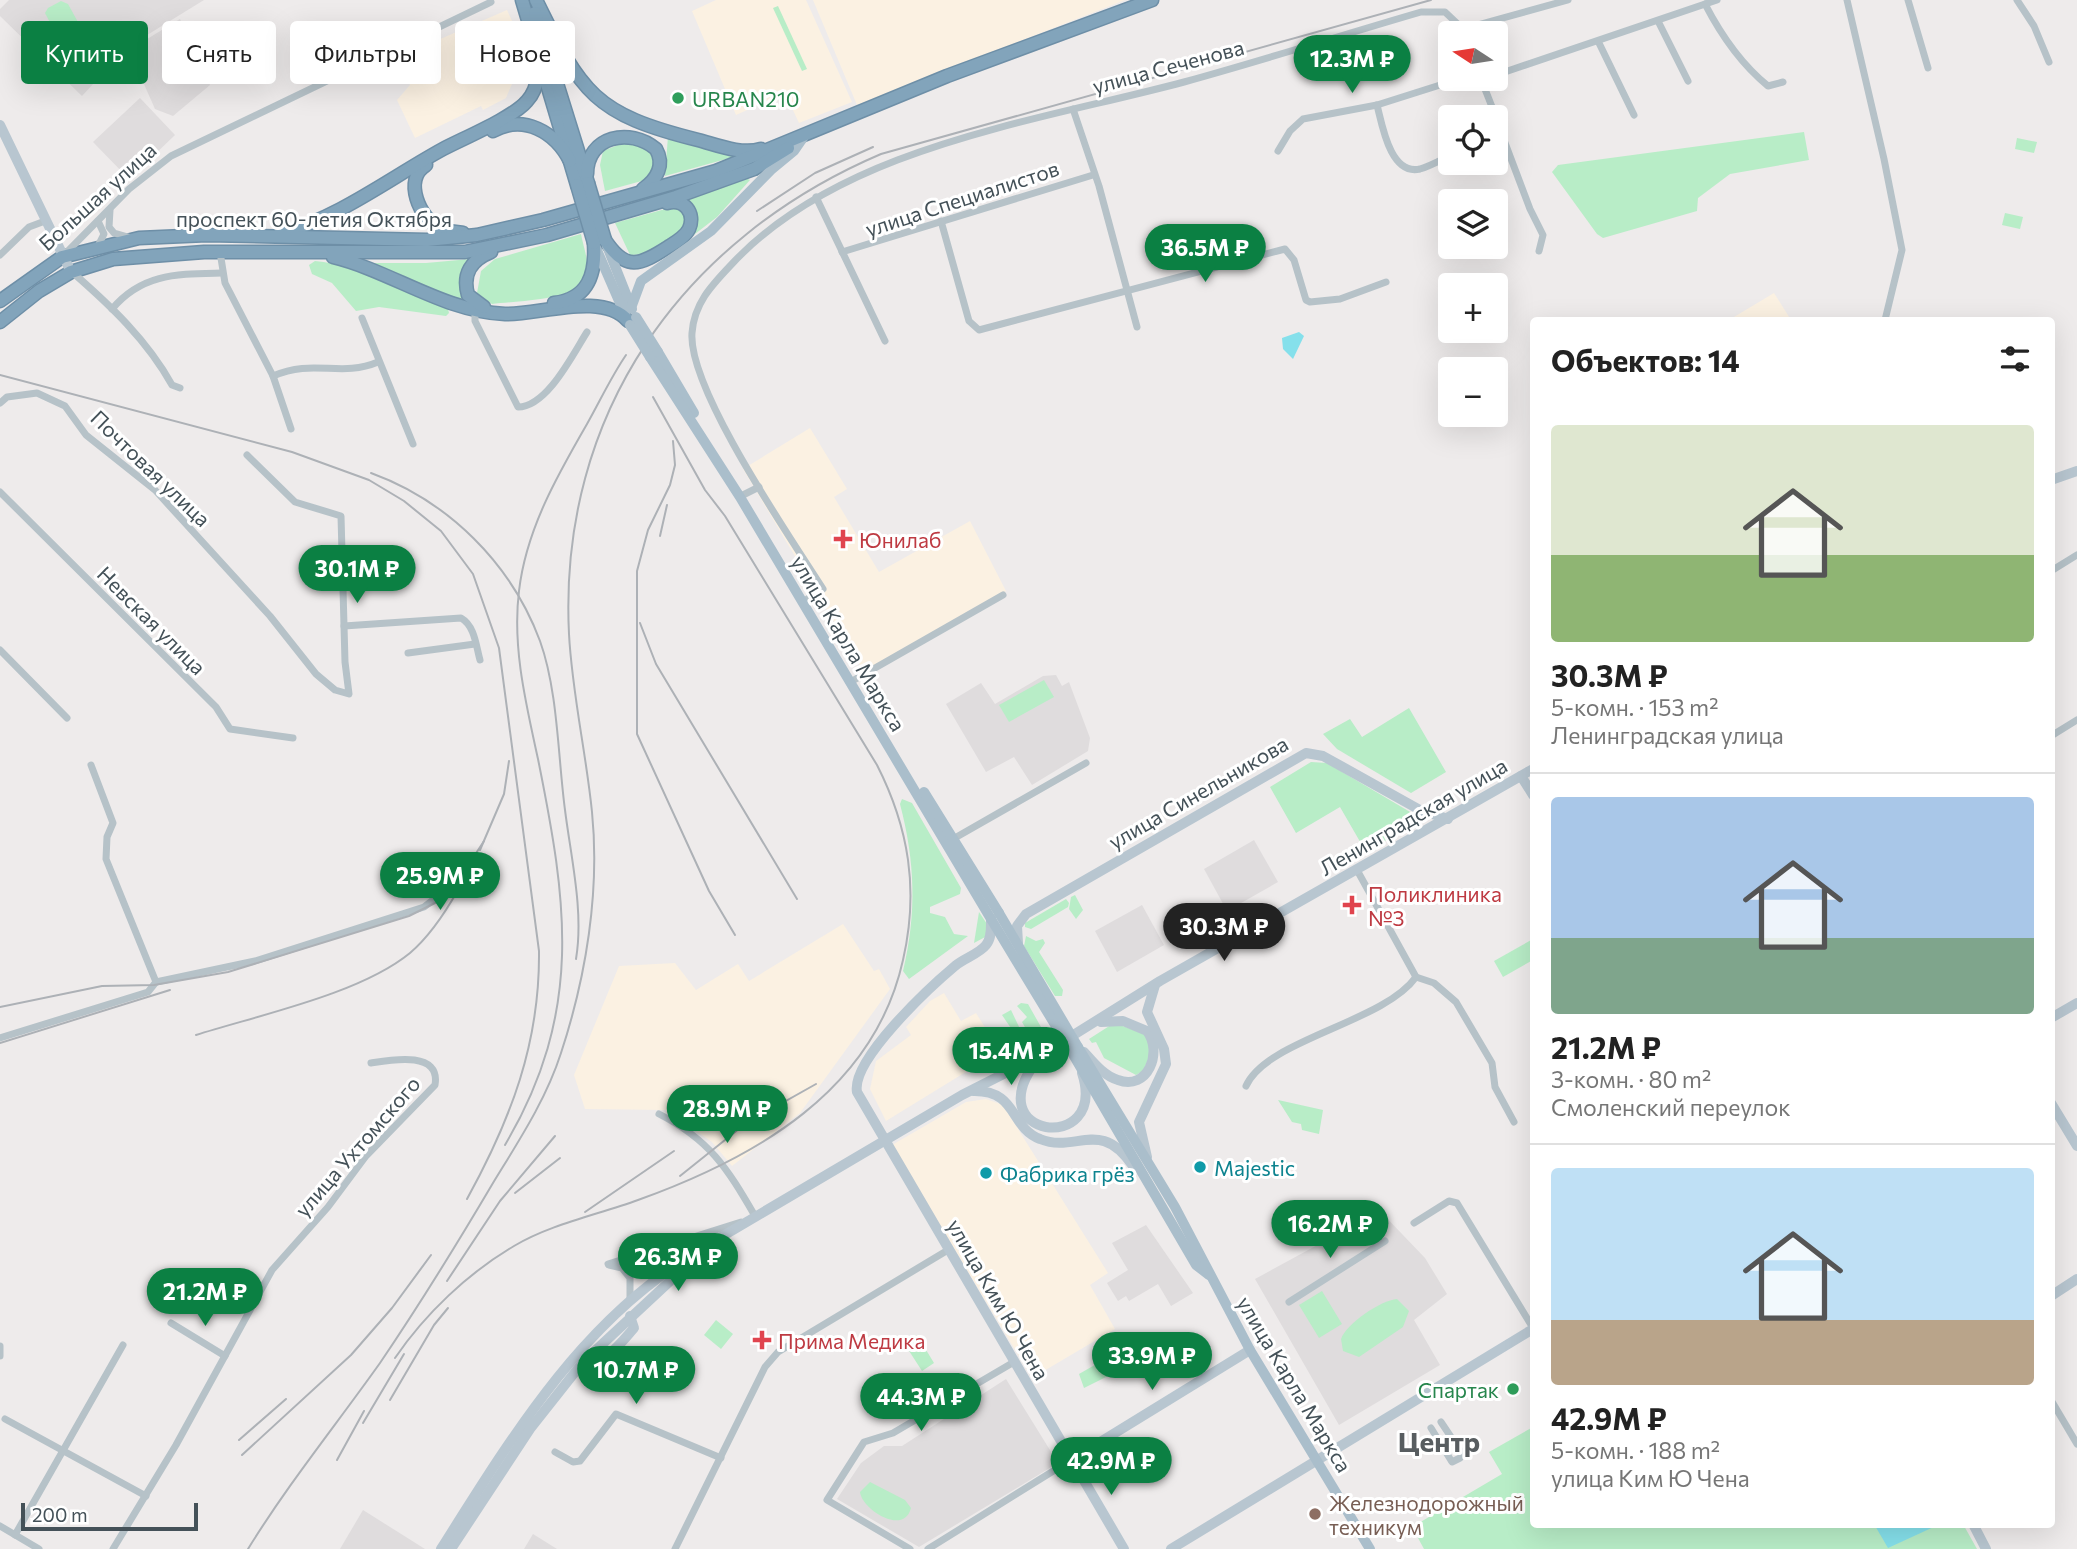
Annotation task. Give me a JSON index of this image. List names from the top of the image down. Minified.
{"streets":{"highway":["Большая улица","проспект 60-летия Октября"],"main road":["улица Карла Маркса","улица Синельникова","Ленинградская улица","улица Ким Ю Чена"],"street":["улица Сеченова","улица Специалистов","Почтовая улица","Невская улица","улица Ухтомского"]},"crossings":[["улица Сеченова","улица Карла Маркса"],["Большая улица","проспект 60-летия Октября"],["улица Синельникова","Ленинградская улица"],["Ленинградская улица","улица Ким Ю Чена"]],"districts":["Центр"],"places":{"other":["URBAN210","Majestic","Фабрика грёз","Спартак","Железнодорожный техникум"],"health":["Юнилаб","Поликлиника №3","Прима Медика"]},"scale_bar":"200 m","north":"left","page":{"map_buttons":["+","−"],"chip":["Купить","Снять","Фильтры","Новое"],"price":["12.3M ₽","36.5M ₽","30.1M ₽","25.9M ₽","30.3M ₽","15.4M ₽","28.9M ₽","16.2M ₽","26.3M ₽","21.2M ₽","33.9M ₽","10.7M ₽","44.3M ₽","42.9M ₽"],"heading":"Объектов: 14","list":[{"name":"30.3M ₽","note":"5-комн. · 153 m² · Ленинградская улица"},{"name":"21.2M ₽","note":"3-комн. · 80 m² · Смоленский переулок"},{"name":"42.9M ₽","note":"5-комн. · 188 m² · улица Ким Ю Чена"}],"scale":"200 m"}}
